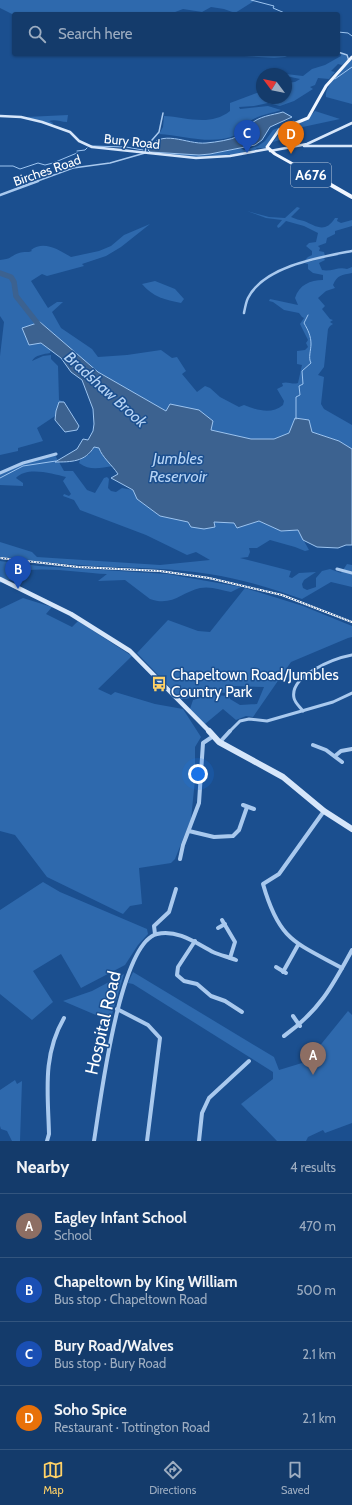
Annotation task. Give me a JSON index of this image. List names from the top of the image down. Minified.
{"streets":{"main road":["Bury Road","A676"],"street":["Birches Road","Hospital Road"]},"crossings":[["Bury Road","Birches Road"],["Bury Road","A676"]],"water":["Bradshaw Brook","Jumbles Reservoir"],"places":{"bus stop":["Chapeltown Road/Jumbles Country Park"]},"north":"top left","page":{"search":"Search here","pins":["C","D","B","A"],"heading":["Nearby","4 results"],"list":[{"mark":"A","name":"Eagley Infant School","note":"School","value":"470 m"},{"mark":"B","name":"Chapeltown by King William","note":"Bus stop · Chapeltown Road","value":"500 m"},{"mark":"C","name":"Bury Road/Walves","note":"Bus stop · Bury Road","value":"2.1 km"},{"mark":"D","name":"Soho Spice","note":"Restaurant · Tottington Road","value":"2.1 km"}],"nav":["Map","Directions","Saved"]}}
